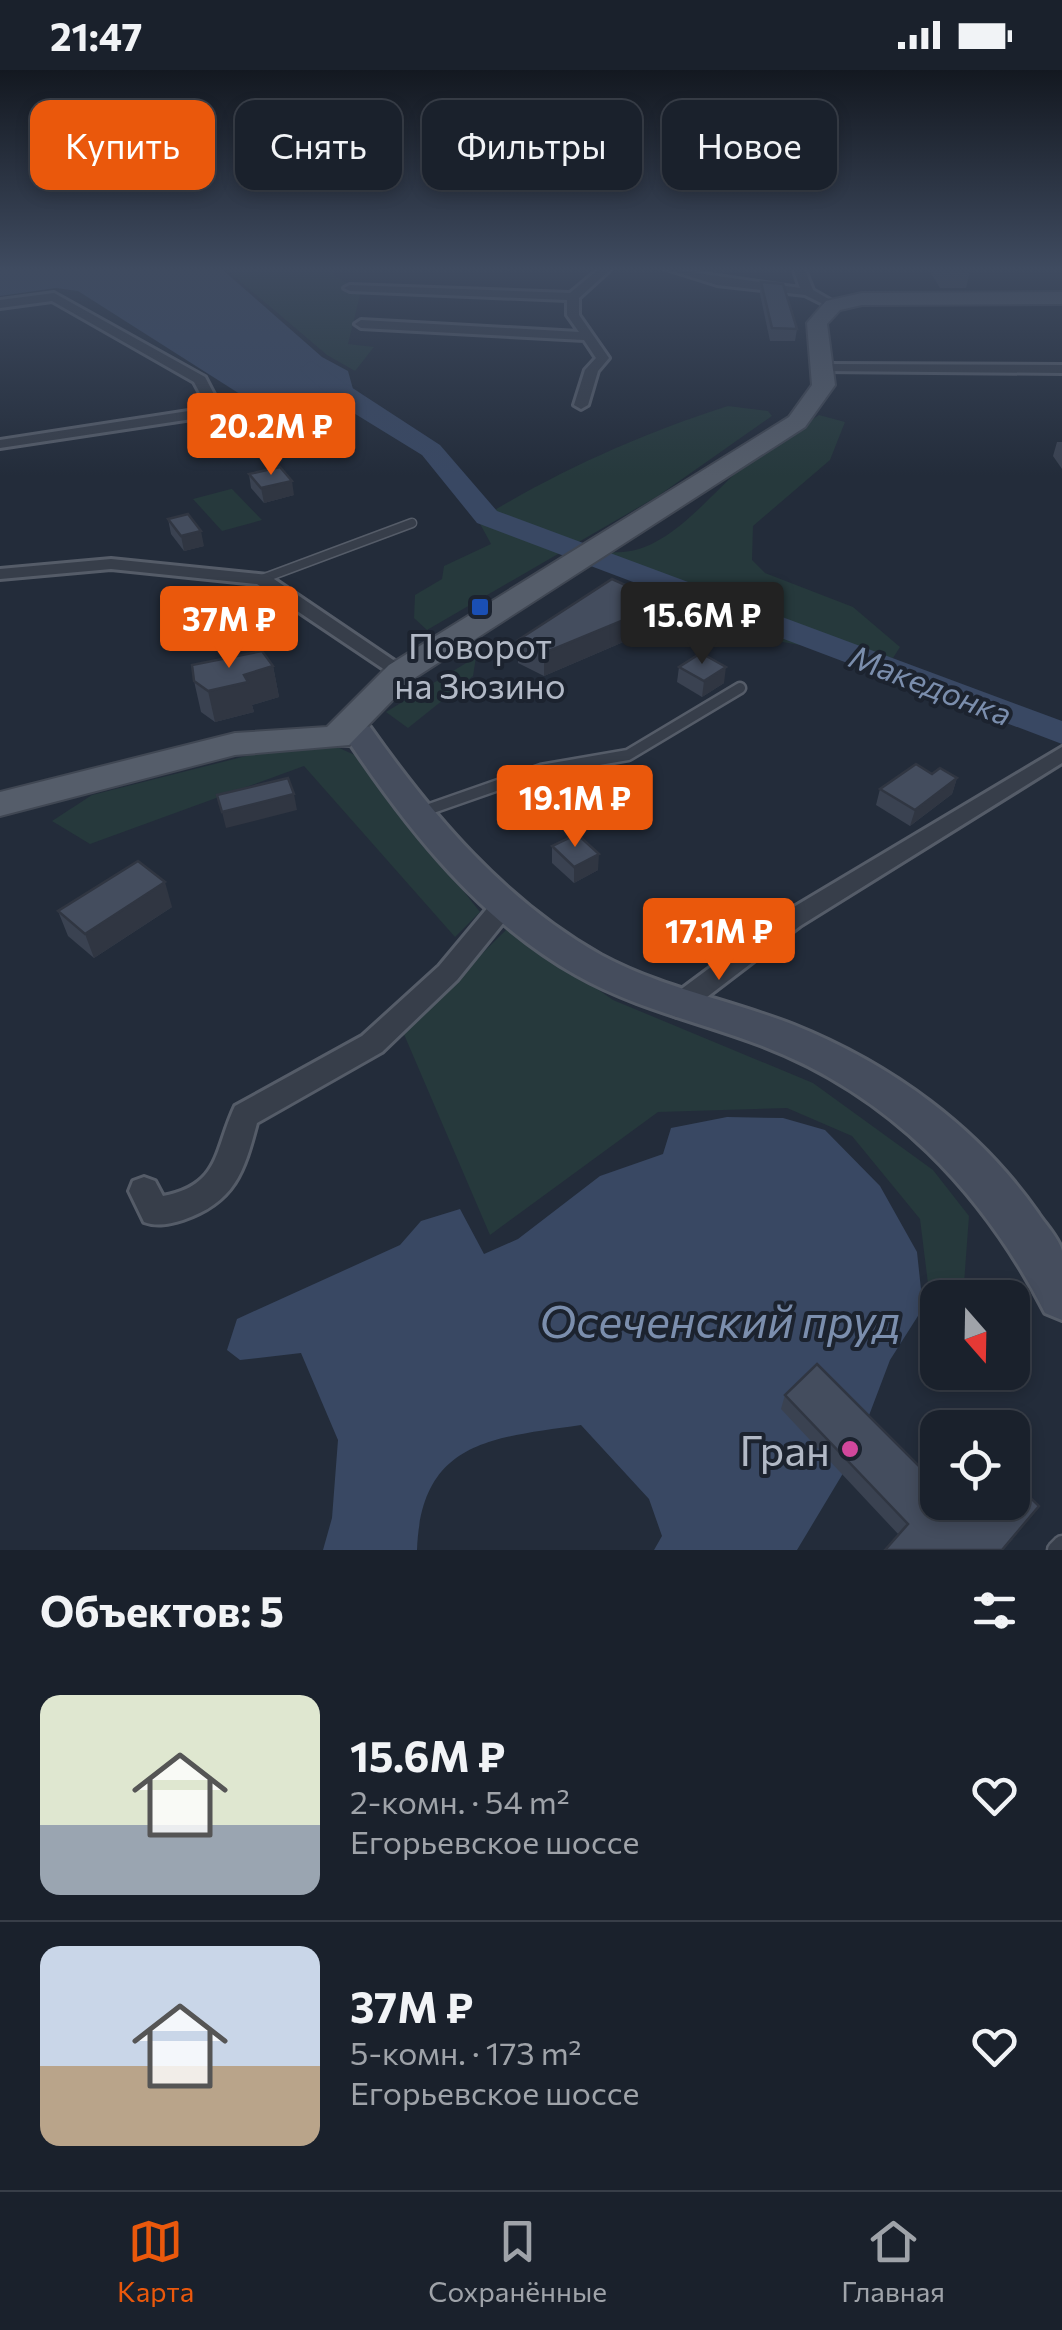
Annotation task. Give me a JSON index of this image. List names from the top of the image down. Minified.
{"water":["Македонка","Осеченский пруд"],"places":{"transit":["Поворот на Зюзино"],"other":["Гран"]},"north":"bottom","page":{"status":"21:47","chip":["Купить","Снять","Фильтры","Новое"],"price":["20.2M ₽","15.6M ₽","37M ₽","19.1M ₽","17.1M ₽"],"heading":"Объектов: 5","list":[{"name":"15.6M ₽","note":"2-комн. · 54 m² · Егорьевское шоссе"},{"name":"37M ₽","note":"5-комн. · 173 m² · Егорьевское шоссе"}],"tabs":["Карта","Сохранённые","Главная"]}}
